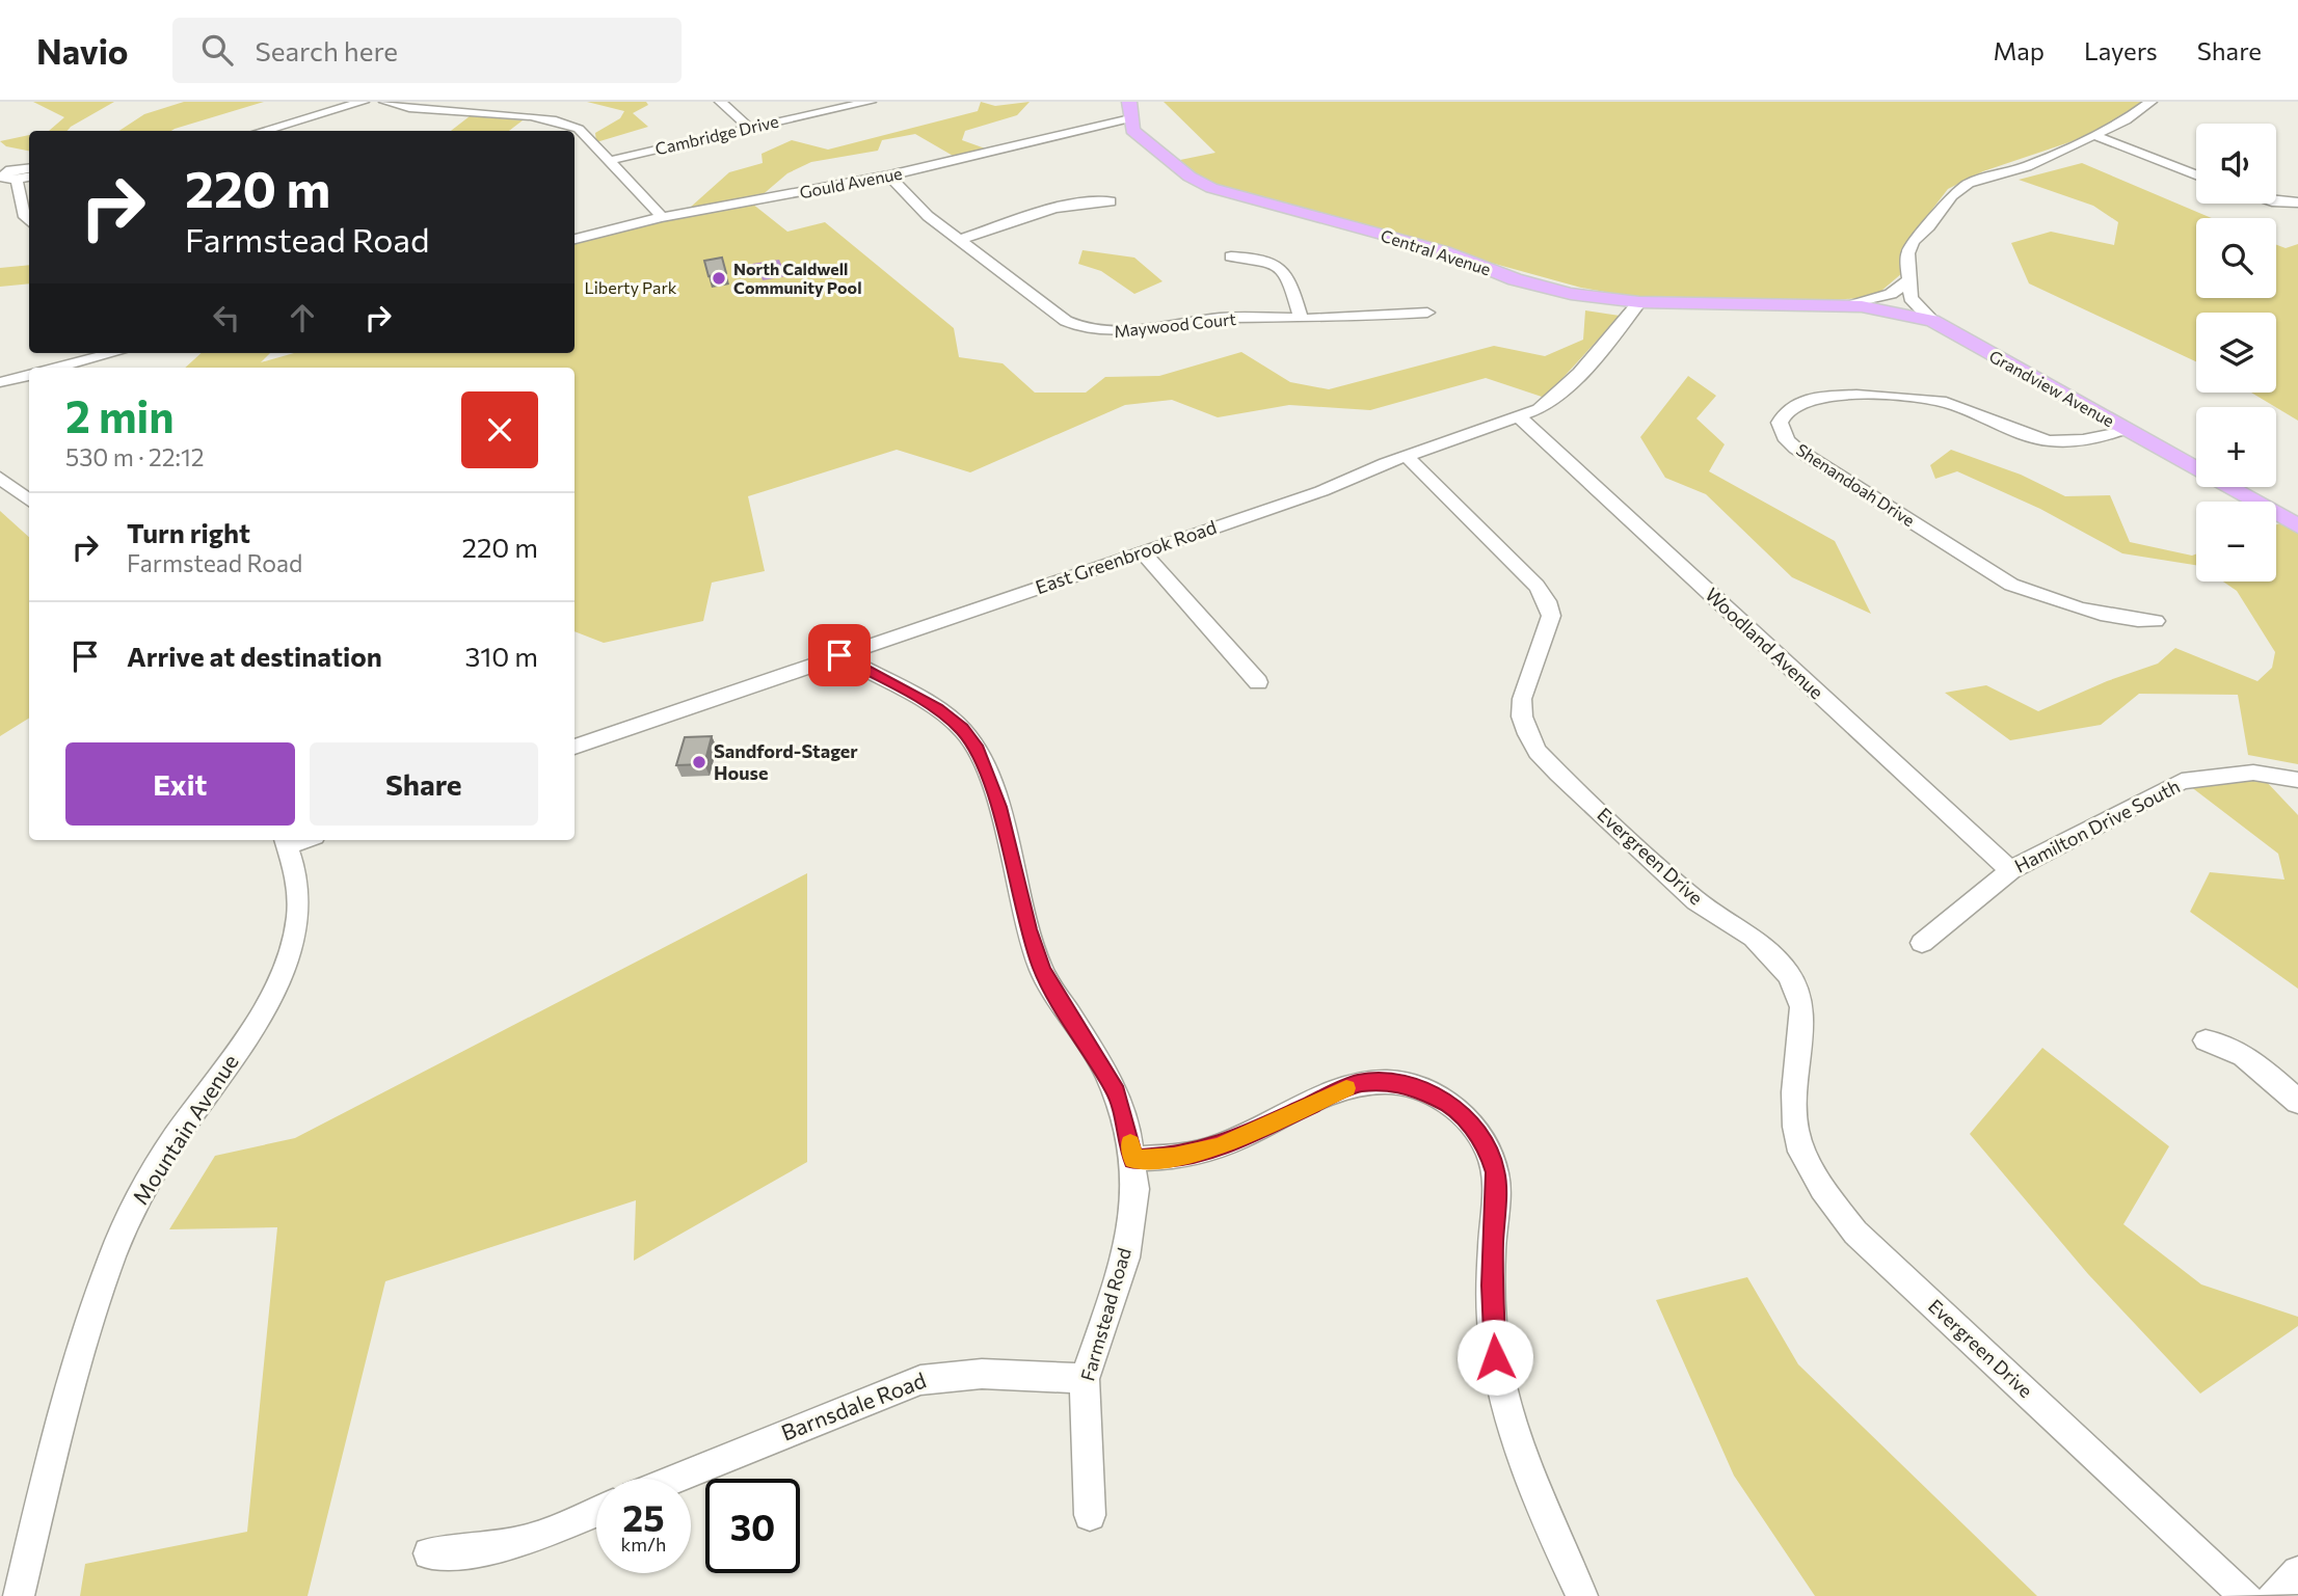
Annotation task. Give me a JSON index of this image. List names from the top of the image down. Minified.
{"streets":{"main road":["Central Avenue","Grandview Avenue"],"street":["Cambridge Drive","Gould Avenue","Maywood Court","Shenandoah Drive","East Greenbrook Road","Woodland Avenue","Hamilton Drive South","Evergreen Drive","Mountain Avenue","Farmstead Road","Barnsdale Road"]},"crossings":[["Gould Avenue","Central Avenue"],["Gould Avenue","Maywood Court"],["Central Avenue","Grandview Avenue"],["Central Avenue","East Greenbrook Road"],["Grandview Avenue","Shenandoah Drive"],["East Greenbrook Road","Woodland Avenue"],["East Greenbrook Road","Evergreen Drive"],["East Greenbrook Road","Farmstead Road"],["Woodland Avenue","Hamilton Drive South"],["Farmstead Road","Barnsdale Road"]],"parks":["Liberty Park"],"places":["North Caldwell Community Pool","Sandford-Stager House"],"page":{"header":"Navio","search":"Search here","nav":["Map","Layers","Share"],"map_buttons":["+","−"],"turn":["220 m","Farmstead Road"],"heading":["2 min","530 m · 22:12"],"list":[{"name":"Turn right","note":"Farmstead Road","value":"220 m"},{"name":"Arrive at destination","value":"310 m"}],"buttons":["Exit","Share"],"speed":"25 km/h","limit":"30"}}
